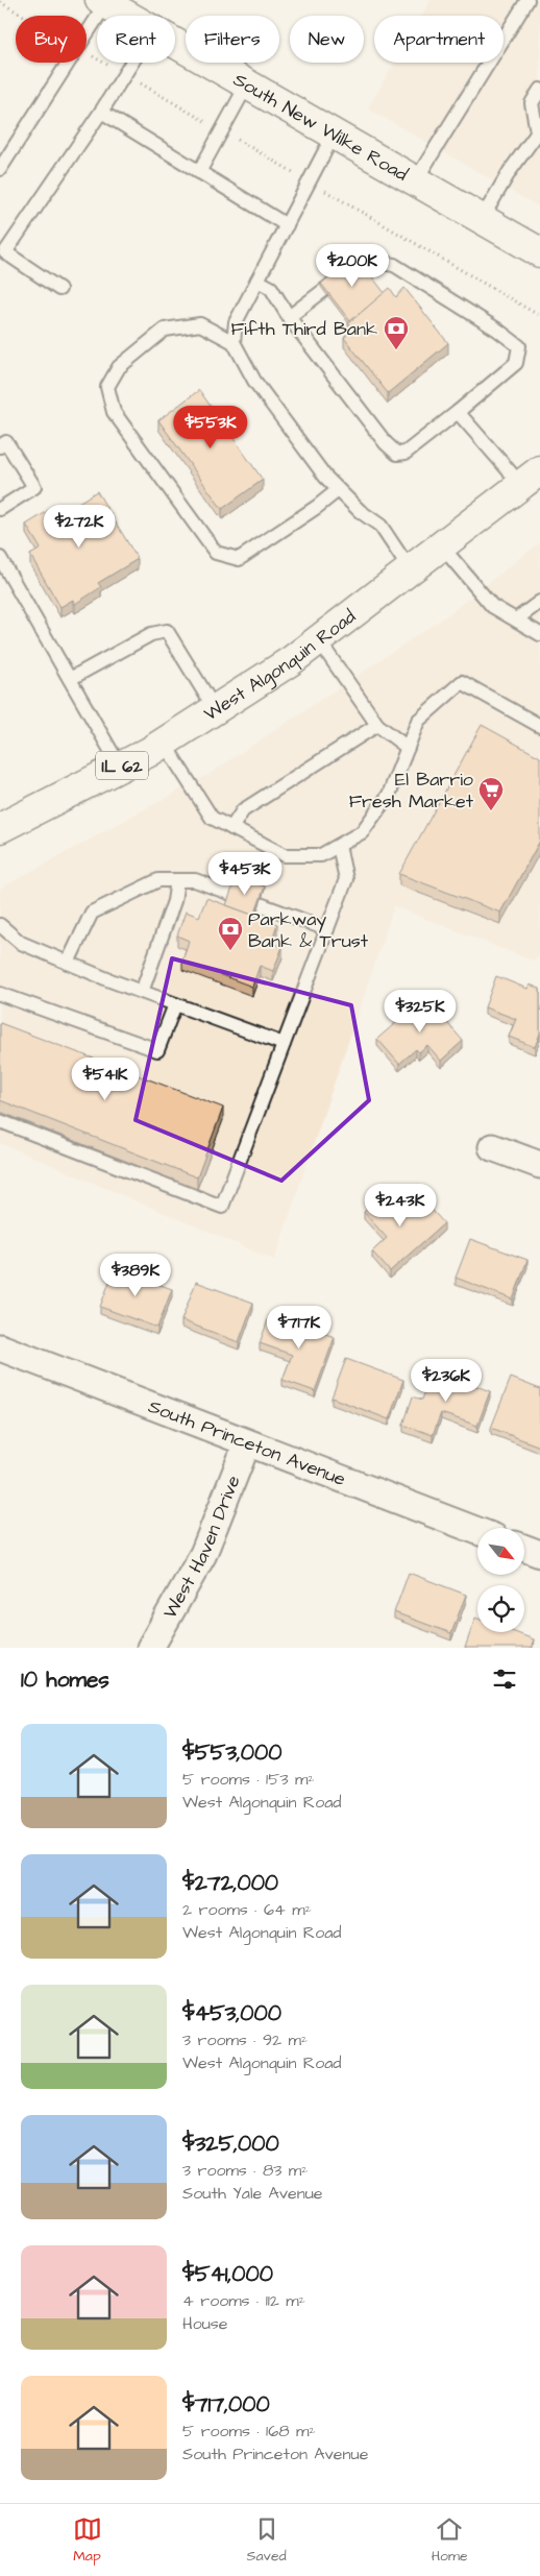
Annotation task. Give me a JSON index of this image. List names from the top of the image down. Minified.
{"streets":{"main road":["South New Wilke Road","West Algonquin Road","IL 62"],"street":["South Princeton Avenue","West Haven Drive"]},"crossings":[["South Princeton Avenue","West Haven Drive"]],"places":{"bank":["Fifth Third Bank","Parkway Bank & Trust"],"supermarket":["El Barrio Fresh Market"]},"north":"bottom right","page":{"chip":["Buy","Rent","Filters","New","Apartment"],"price":["$200K","$553K","$272K","$453K","$325K","$541K","$243K","$389K","$717K","$236K"],"heading":"10 homes","list":[{"name":"$553,000","note":"5 rooms · 153 m² · West Algonquin Road"},{"name":"$272,000","note":"2 rooms · 64 m² · West Algonquin Road"},{"name":"$453,000","note":"3 rooms · 92 m² · West Algonquin Road"},{"name":"$325,000","note":"3 rooms · 83 m² · South Yale Avenue"},{"name":"$541,000","note":"4 rooms · 112 m² · House"},{"name":"$717,000","note":"5 rooms · 168 m² · South Princeton Avenue"}],"tabs":["Map","Saved","Home"]}}
